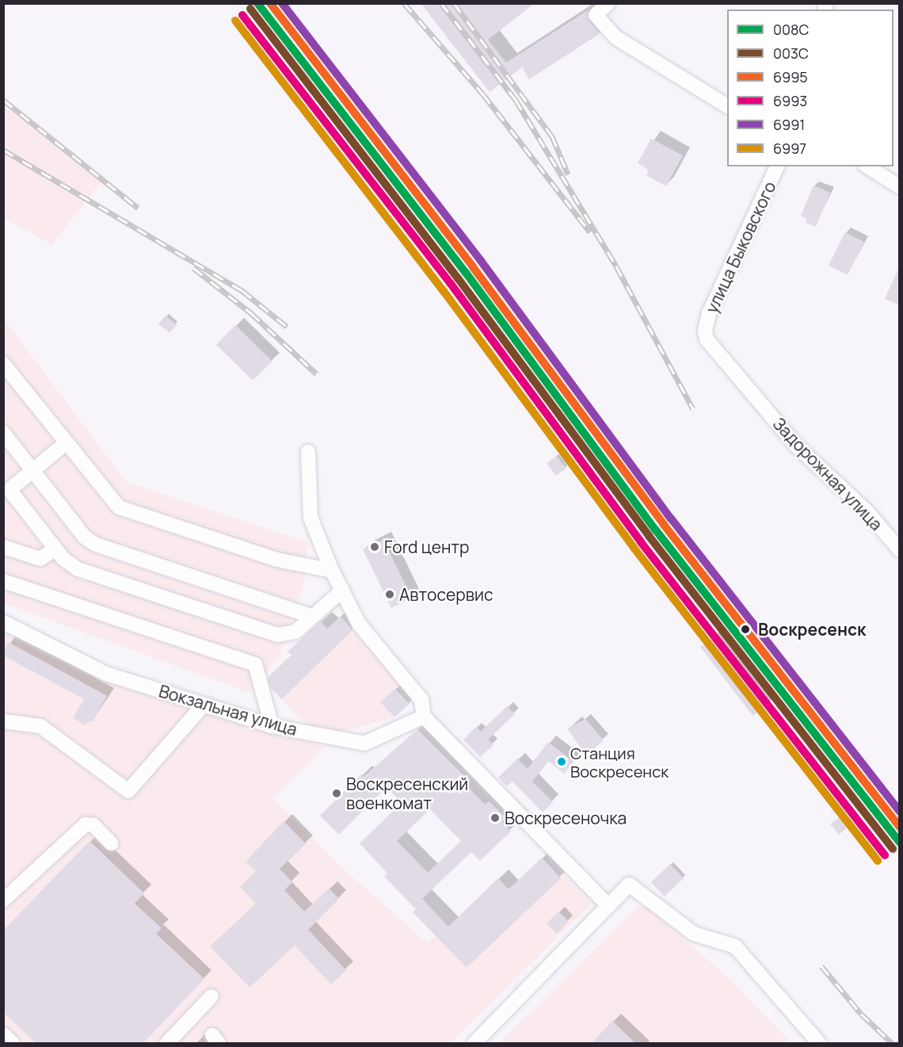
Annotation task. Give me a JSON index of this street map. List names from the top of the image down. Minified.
{"streets":{"street":["улица Быковского","Задорожная улица","Вокзальная улица"]},"crossings":[["улица Быковского","Задорожная улица"]],"places":["Ford центр","Автосервис","Воскресенск","Станция Воскресенск","Воскресенский военкомат","Воскресеночка"],"lines":["transit line 008С","transit line 6995","transit line 6991","transit line 003С","transit line 6993","transit line 6997"],"legend":["008С","003С","6995","6993","6991","6997"]}
